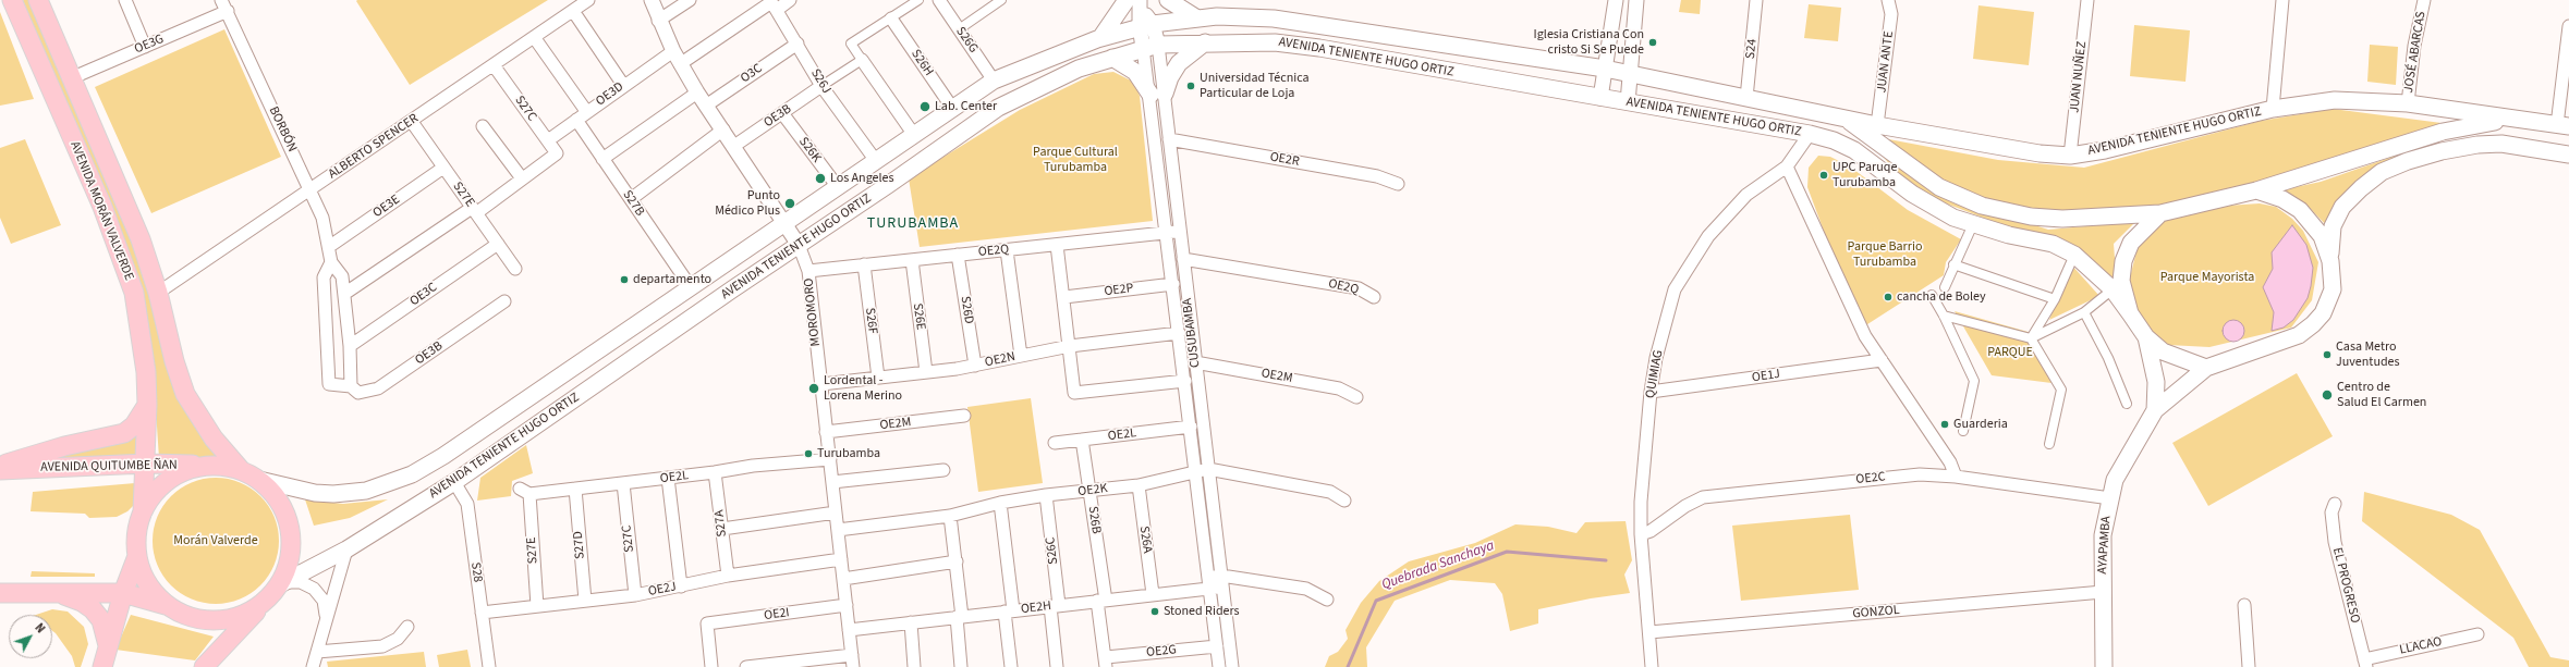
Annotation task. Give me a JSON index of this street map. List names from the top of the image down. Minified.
{"streets":{"main road":["AVENIDA TENIENTE HUGO ORTIZ","AVENIDA MORÁN VALVERDE","AVENIDA QUITUMBE ÑAN","AYAPAMBA"],"street":["S26G","OE3G","S24","JOSÉ ABARCAS","JUAN ANTE","S26H","O3C","JUAN NUÑEZ","S26J","OE3D","S27C","OE3B","BORBÓN","ALBERTO SPENCER","S26K","OE2R","S27E","S27B","OE3E","OE2Q","OE2P","OE3C","S26D","MOROMORO","S26E","S26F","CUSUBAMBA","OE2N","QUIMIAG","OE2M","OE1J","OE2L","OE2C","OE2K","S26B","S27A","S26A","S27D","S26C","S28","EL PROGRESO","OE2J","OE2H","GONZOL","OE2I","LLACAO","OE2G"]},"crossings":[["S26G","AVENIDA TENIENTE HUGO ORTIZ"],["OE3G","BORBÓN"],["OE3G","AVENIDA MORÁN VALVERDE"],["S24","AVENIDA TENIENTE HUGO ORTIZ"],["JOSÉ ABARCAS","AVENIDA TENIENTE HUGO ORTIZ"],["AVENIDA TENIENTE HUGO ORTIZ","JUAN ANTE"],["AVENIDA TENIENTE HUGO ORTIZ","S26H"],["AVENIDA TENIENTE HUGO ORTIZ","JUAN NUÑEZ"],["AVENIDA TENIENTE HUGO ORTIZ","S26J"],["AVENIDA TENIENTE HUGO ORTIZ","S26K"],["AVENIDA TENIENTE HUGO ORTIZ","S27B"],["AVENIDA TENIENTE HUGO ORTIZ","AVENIDA MORÁN VALVERDE"],["AVENIDA TENIENTE HUGO ORTIZ","MOROMORO"],["AVENIDA TENIENTE HUGO ORTIZ","CUSUBAMBA"],["AVENIDA TENIENTE HUGO ORTIZ","QUIMIAG"],["AVENIDA TENIENTE HUGO ORTIZ","AVENIDA QUITUMBE ÑAN"],["AVENIDA TENIENTE HUGO ORTIZ","S28"],["O3C","S26J"],["O3C","MOROMORO"],["S26J","OE3B"],["OE3D","S27C"],["OE3D","S27B"],["OE3D","MOROMORO"],["S27C","ALBERTO SPENCER"],["S27C","OE2L"],["S27C","OE2J"],["OE3B","BORBÓN"],["OE3B","S26K"],["OE3B","MOROMORO"],["BORBÓN","ALBERTO SPENCER"],["BORBÓN","OE3E"],["BORBÓN","OE3C"],["ALBERTO SPENCER","S27E"],["ALBERTO SPENCER","AVENIDA MORÁN VALVERDE"],["OE2R","CUSUBAMBA"],["S27E","OE3E"],["S27E","OE3C"],["S27E","OE2L"],["S27E","OE2J"],["AVENIDA MORÁN VALVERDE","AVENIDA QUITUMBE ÑAN"],["OE2Q","S26D"],["OE2Q","MOROMORO"],["OE2Q","S26E"],["OE2Q","S26F"],["OE2Q","CUSUBAMBA"],["OE2P","CUSUBAMBA"],["S26D","OE2N"],["MOROMORO","OE2N"],["MOROMORO","OE2M"],["MOROMORO","OE2L"],["MOROMORO","OE2K"],["MOROMORO","OE2J"],["MOROMORO","OE2H"],["MOROMORO","OE2I"],["S26E","OE2N"],["S26F","OE2N"],["CUSUBAMBA","OE2N"],["CUSUBAMBA","OE2M"],["CUSUBAMBA","OE2L"],["CUSUBAMBA","OE2K"],["CUSUBAMBA","OE2H"],["CUSUBAMBA","OE2G"],["QUIMIAG","OE1J"],["QUIMIAG","OE2C"],["QUIMIAG","GONZOL"],["OE2L","S26B"],["OE2L","S27A"],["OE2L","S27D"],["OE2C","AYAPAMBA"],["OE2K","S26B"],["OE2K","S26A"],["OE2K","S26C"],["S26B","OE2H"],["S26B","OE2G"],["S27A","OE2J"],["S26A","OE2H"],["S27D","OE2J"],["AYAPAMBA","GONZOL"],["S26C","OE2H"],["S28","OE2J"],["EL PROGRESO","LLACAO"]],"districts":["TURUBAMBA"],"water":["Quebrada Sanchaya"],"parks":["Parque Cultural Turubamba","Parque Barrio Turubamba","Parque Mayorista","PARQUE","Morán Valverde"],"places":["Iglesia Cristiana Con cristo Si Se Puede","Universidad Técnica Particular de Loja","Lab. Center","UPC Paruqe Turubamba","Los Angeles","Punto Médico Plus","departamento","cancha de Boley","Casa Metro Juventudes","Lordental - Lorena Merino","Centro de Salud El Carmen","Guarderia","Turubamba","Stoned Riders"],"north":"top right"}
